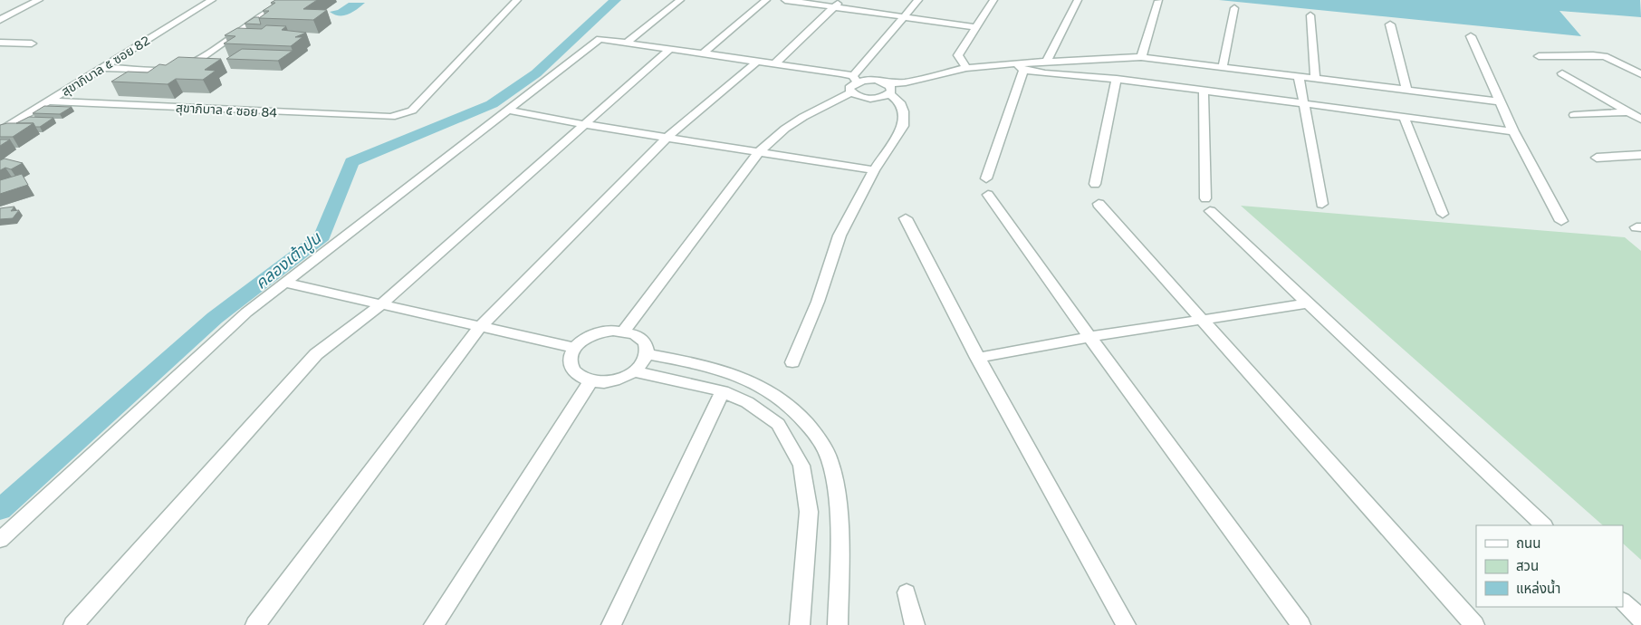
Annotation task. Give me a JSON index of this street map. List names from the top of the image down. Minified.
{"streets":{"street":["สุขาภิบาล ๕ ซอย 82","สุขาภิบาล ๕ ซอย 84"]},"crossings":[["สุขาภิบาล ๕ ซอย 82","สุขาภิบาล ๕ ซอย 84"]],"water":["คลองเต้าปูน"],"legend":["ถนน","สวน","แหล่งน้ำ"]}
